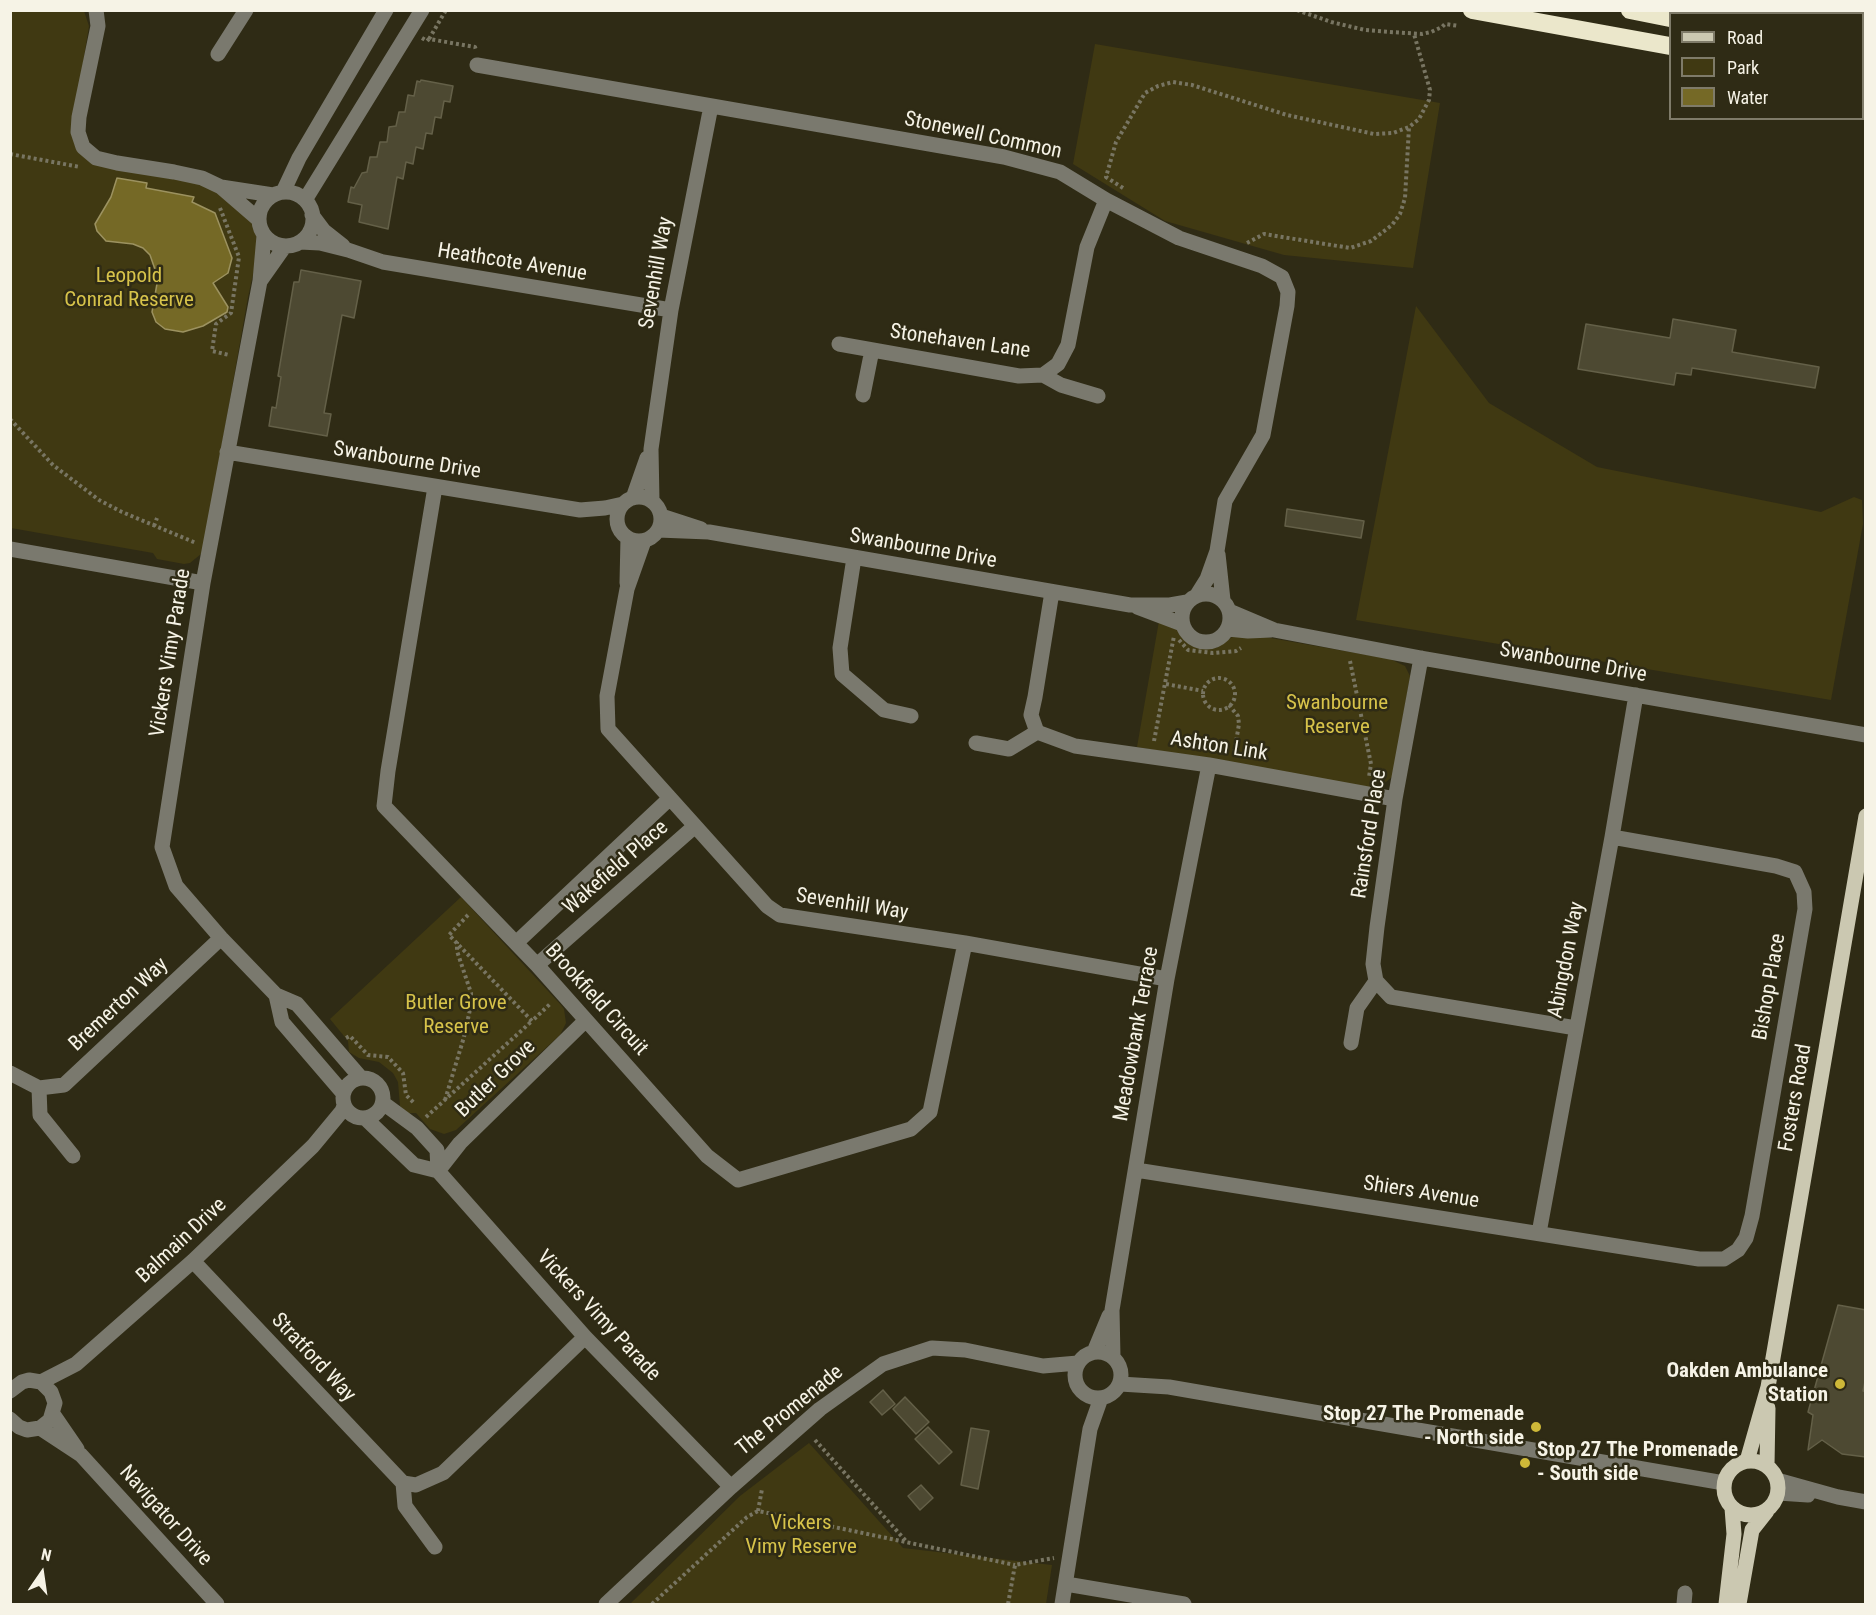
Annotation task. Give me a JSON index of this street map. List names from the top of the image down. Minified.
{"streets":{"main road":["Fosters Road"],"street":["Stonewell Common","Heathcote Avenue","Sevenhill Way","Stonehaven Lane","Swanbourne Drive","Vickers Vimy Parade","Ashton Link","Rainsford Place","Wakefield Place","Abingdon Way","Bishop Place","Brookfield Circuit","Bremerton Way","Meadowbank Terrace","Butler Grove","Shiers Avenue","Balmain Drive","Stratford Way","The Promenade","Navigator Drive"]},"crossings":[["Stonewell Common","Sevenhill Way"],["Stonewell Common","Stonehaven Lane"],["Stonewell Common","Swanbourne Drive"],["Heathcote Avenue","Sevenhill Way"],["Heathcote Avenue","Vickers Vimy Parade"],["Sevenhill Way","Swanbourne Drive"],["Sevenhill Way","Wakefield Place"],["Sevenhill Way","Brookfield Circuit"],["Sevenhill Way","Meadowbank Terrace"],["Swanbourne Drive","Vickers Vimy Parade"],["Swanbourne Drive","Rainsford Place"],["Swanbourne Drive","Abingdon Way"],["Swanbourne Drive","Brookfield Circuit"],["Vickers Vimy Parade","Bremerton Way"],["Vickers Vimy Parade","Butler Grove"],["Vickers Vimy Parade","Balmain Drive"],["Vickers Vimy Parade","The Promenade"],["Ashton Link","Rainsford Place"],["Ashton Link","Meadowbank Terrace"],["Wakefield Place","Brookfield Circuit"],["Abingdon Way","Bishop Place"],["Abingdon Way","Shiers Avenue"],["Bishop Place","Shiers Avenue"],["Brookfield Circuit","Butler Grove"],["Meadowbank Terrace","Shiers Avenue"],["Meadowbank Terrace","The Promenade"],["Balmain Drive","Stratford Way"]],"parks":["Leopold Conrad Reserve","Swanbourne Reserve","Butler Grove Reserve","Vickers Vimy Reserve"],"places":["Oakden Ambulance Station","Stop 27 The Promenade - North side","Stop 27 The Promenade - South side"],"legend":["Road","Park","Water"],"north":"top"}
